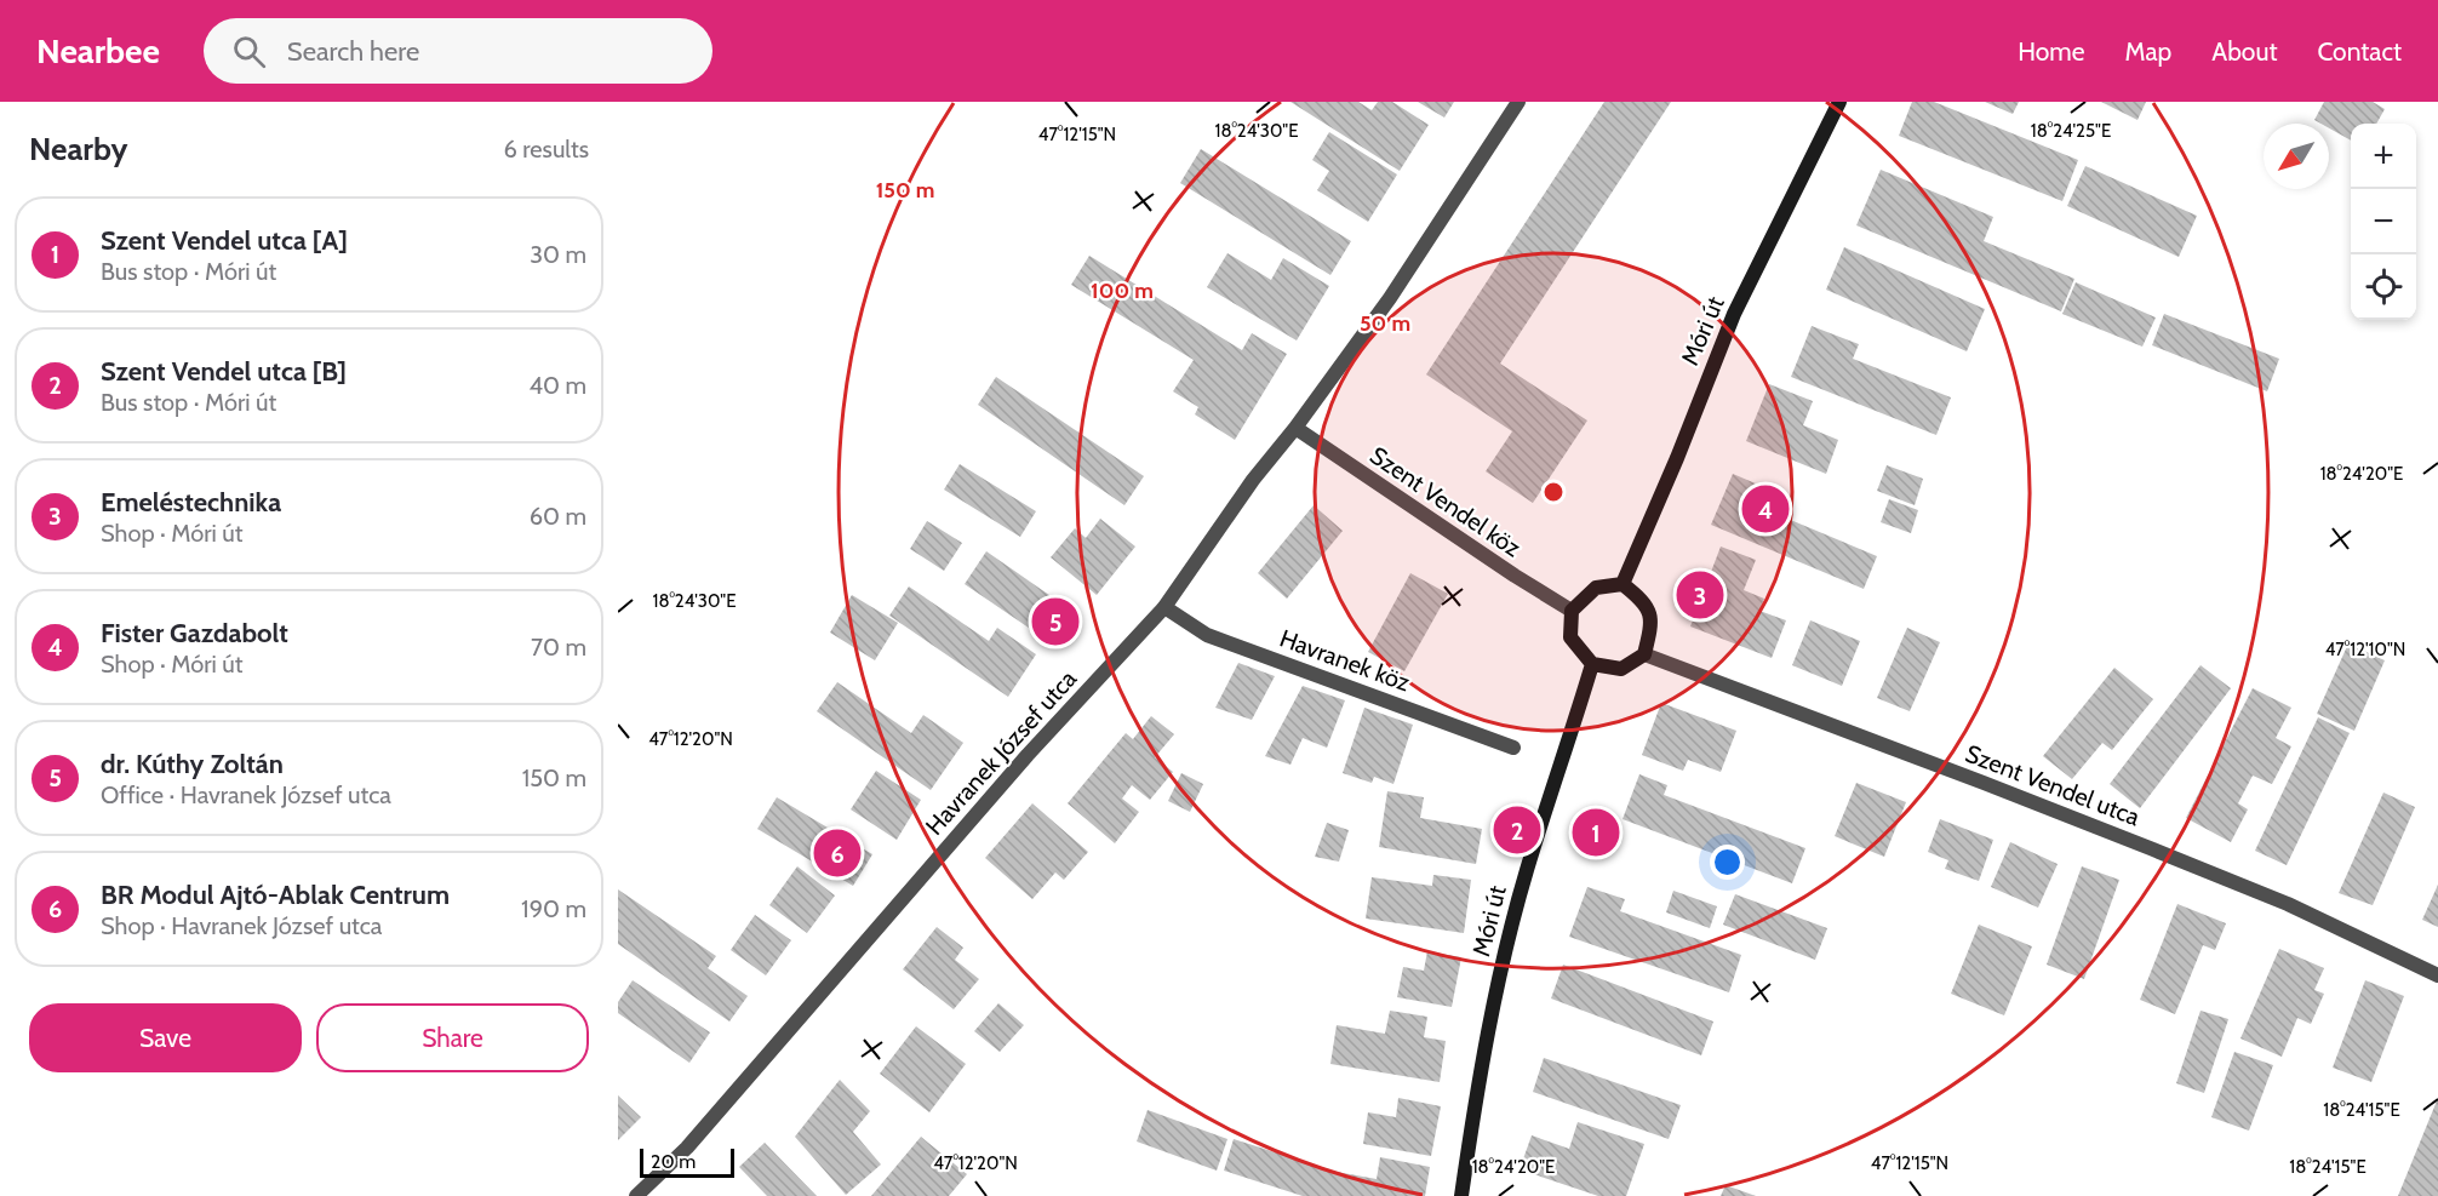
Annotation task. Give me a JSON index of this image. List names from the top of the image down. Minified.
{"streets":{"main road":["Móri út"],"street":["Szent Vendel köz","Havranek köz","Havranek József utca","Szent Vendel utca"]},"crossings":[["Móri út","Szent Vendel köz"],["Móri út","Szent Vendel utca"],["Szent Vendel köz","Havranek József utca"],["Szent Vendel köz","Szent Vendel utca"],["Havranek köz","Havranek József utca"]],"scale_bar":"20 m","north":"bottom left","page":{"header":"Nearbee","search":"Search here","nav":["Home","Map","About","Contact"],"heading":["Nearby","6 results"],"map_buttons":["+","−"],"list":[{"mark":"1","name":"Szent Vendel utca [A]","note":"Bus stop · Móri út","value":"30 m"},{"mark":"2","name":"Szent Vendel utca [B]","note":"Bus stop · Móri út","value":"40 m"},{"mark":"3","name":"Emeléstechnika","note":"Shop · Móri út","value":"60 m"},{"mark":"4","name":"Fister Gazdabolt","note":"Shop · Móri út","value":"70 m"},{"mark":"5","name":"dr. Kúthy Zoltán","note":"Office · Havranek József utca","value":"150 m"},{"mark":"6","name":"BR Modul Ajtó-Ablak Centrum","note":"Shop · Havranek József utca","value":"190 m"}],"pins":["4","3","5","2","1","6"],"buttons":["Save","Share"],"scale":"20 m"},"coordinates":["18°24'30\"E","18°24'25\"E","47°12'15\"N","18°24'20\"E","47°12'10\"N","47°12'20\"N","18°24'15\"E"],"rings":["150 m","100 m","50 m"]}
